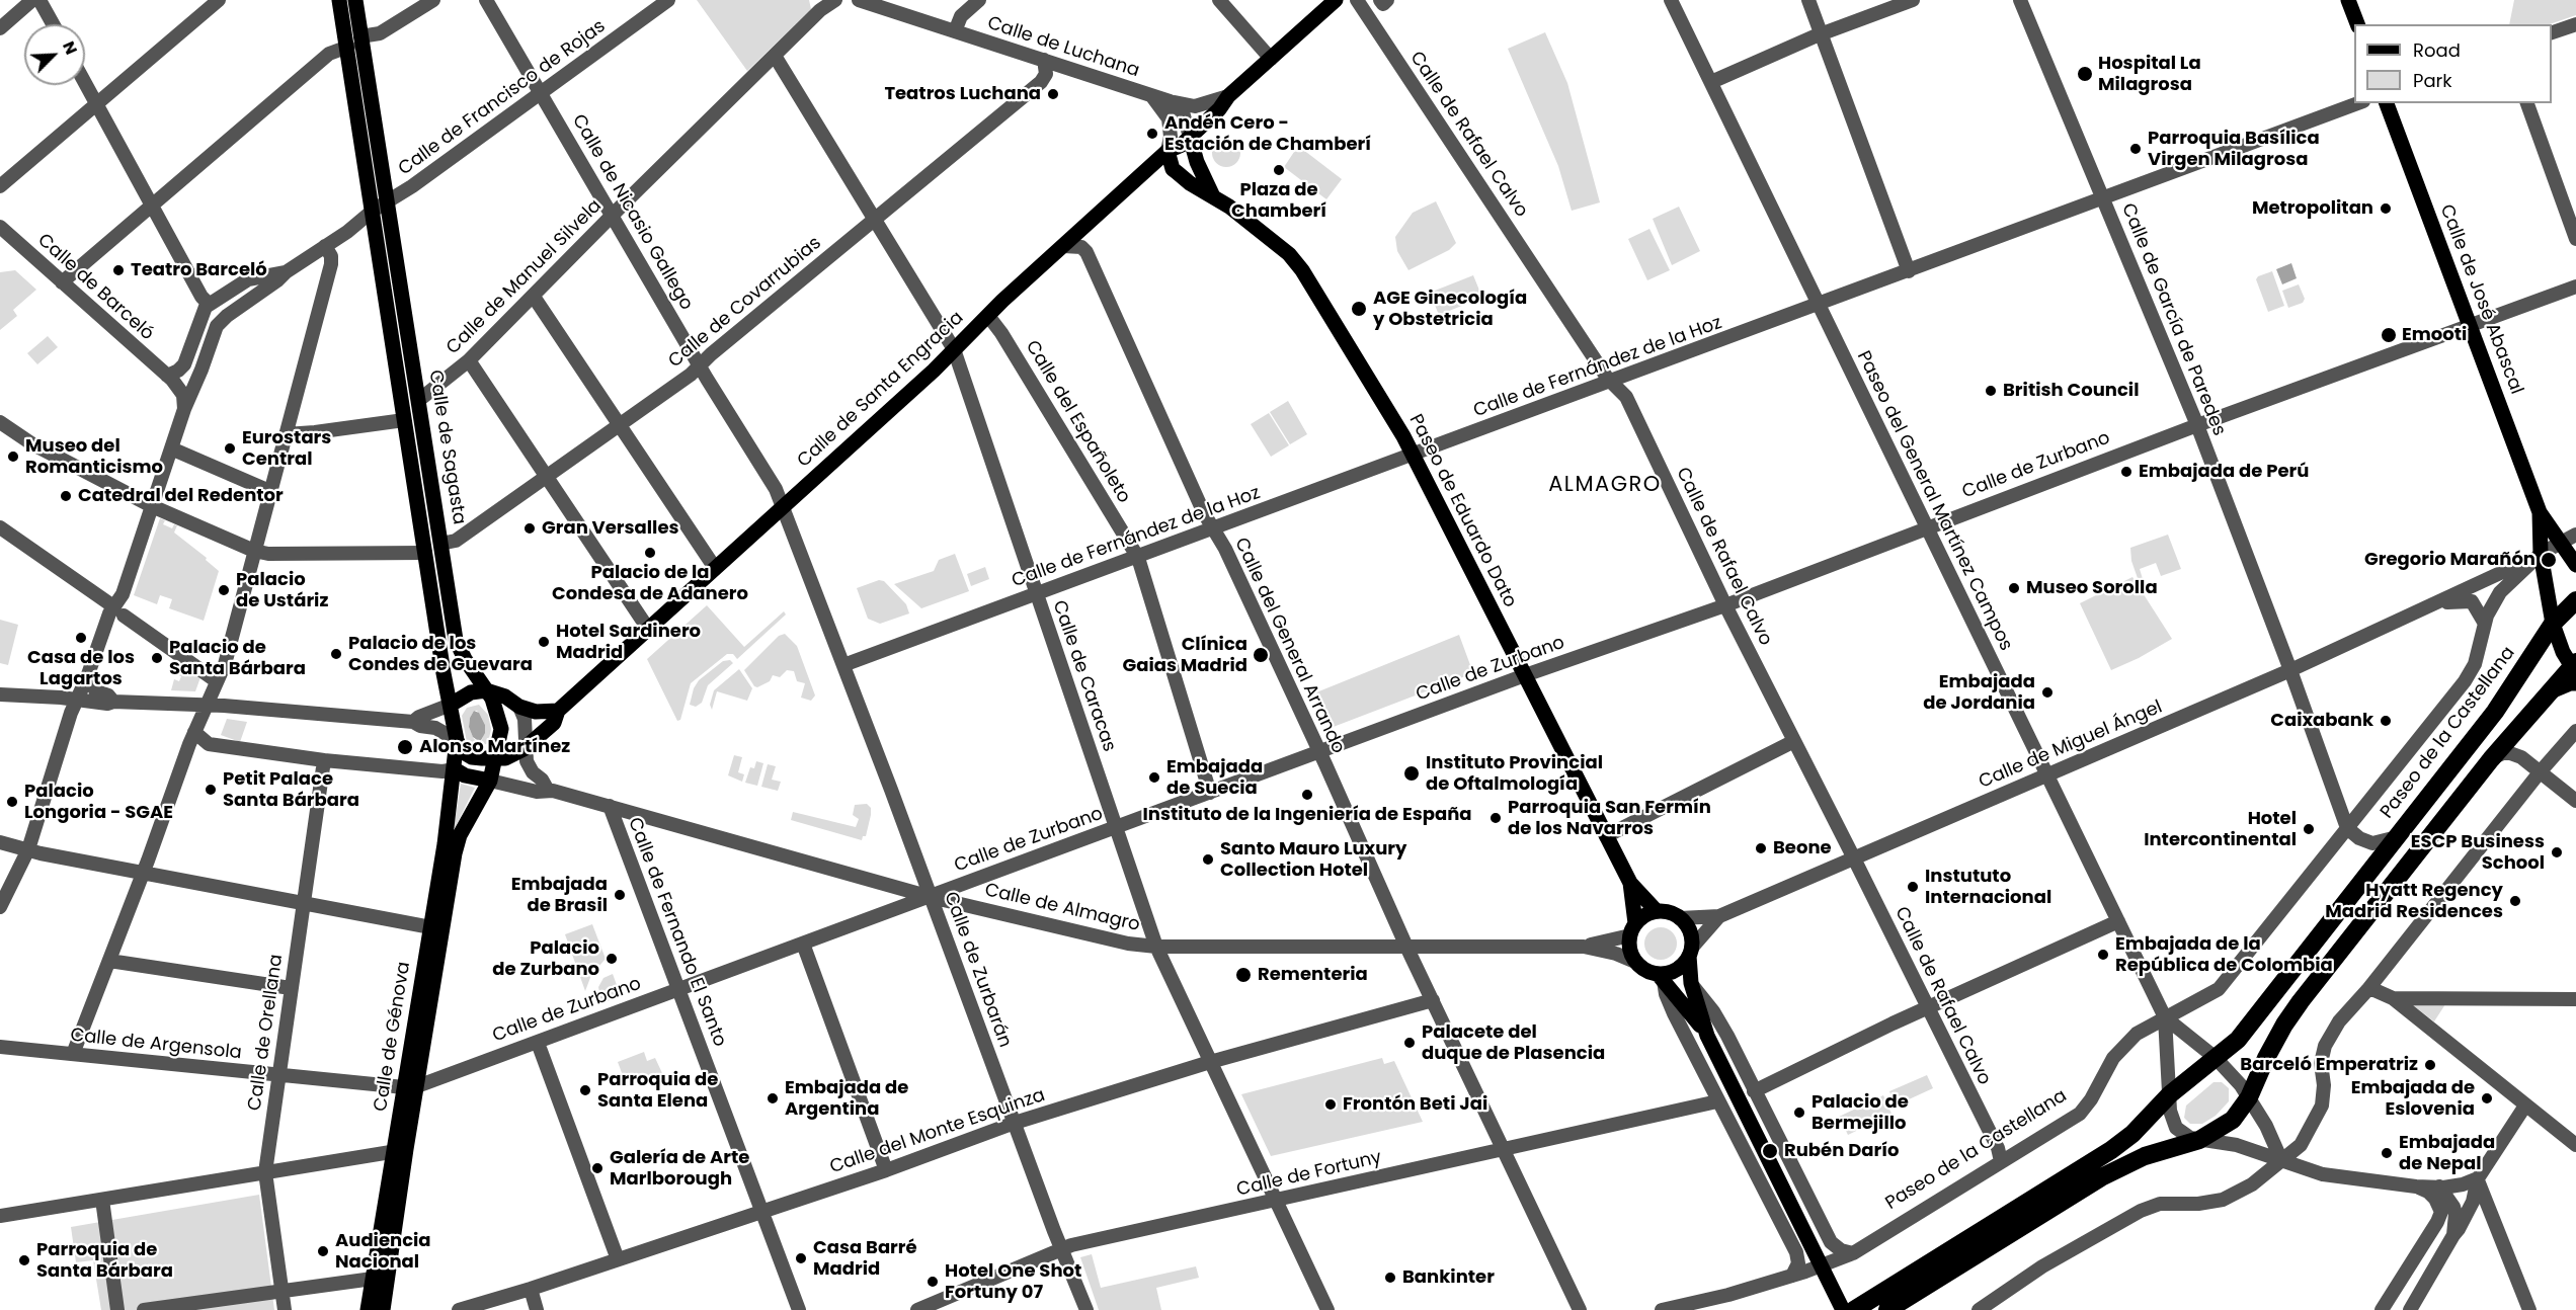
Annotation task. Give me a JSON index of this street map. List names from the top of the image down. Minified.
{"streets":{"highway":["Paseo de la Castellana"],"main road":["Calle de José Abascal","Calle de Santa Engracia","Calle de Sagasta","Paseo de Eduardo Dato","Calle de Génova"],"street":["Calle de Luchana","Calle de Francisco de Rojas","Calle de Rafael Calvo","Calle de Nicasio Gallego","Calle de Manuel Silvela","Calle de Barceló","Calle de Covarrubias","Calle de García de Paredes","Calle de Fernández de la Hoz","Calle del Españoleto","Calle de Zurbano","Paseo del General Martínez Campos","Calle del General Arrando","Calle de Caracas","Calle de Miguel Ángel","Calle de Almagro","Calle de Fernando El Santo","Calle de Zurbarán","Calle de Orellana","Calle de Argensola","Calle del Monte Esquinza","Calle de Fortuny"]},"crossings":[["Calle de Luchana","Calle de Covarrubias"],["Calle de Luchana","Calle de Santa Engracia"],["Calle de Luchana","Paseo de Eduardo Dato"],["Calle de Francisco de Rojas","Calle de Nicasio Gallego"],["Calle de Francisco de Rojas","Calle de Barceló"],["Calle de Francisco de Rojas","Calle de Sagasta"],["Calle de Rafael Calvo","Calle de Fernández de la Hoz"],["Calle de Rafael Calvo","Calle de Zurbano"],["Calle de Rafael Calvo","Paseo de la Castellana"],["Calle de Rafael Calvo","Calle de Miguel Ángel"],["Calle de Nicasio Gallego","Calle de Manuel Silvela"],["Calle de Nicasio Gallego","Calle de Covarrubias"],["Calle de Nicasio Gallego","Calle de Santa Engracia"],["Calle de Nicasio Gallego","Calle de Zurbarán"],["Calle de Manuel Silvela","Calle de Sagasta"],["Calle de Manuel Silvela","Calle de Caracas"],["Calle de José Abascal","Calle de Zurbano"],["Calle de Covarrubias","Calle de Sagasta"],["Calle de Covarrubias","Calle de Caracas"],["Calle de García de Paredes","Calle de Fernández de la Hoz"],["Calle de García de Paredes","Calle de Zurbano"],["Calle de García de Paredes","Paseo de la Castellana"],["Calle de García de Paredes","Calle de Miguel Ángel"],["Calle de Fernández de la Hoz","Calle del Españoleto"],["Calle de Fernández de la Hoz","Paseo del General Martínez Campos"],["Calle de Fernández de la Hoz","Paseo de Eduardo Dato"],["Calle de Fernández de la Hoz","Calle del General Arrando"],["Calle de Fernández de la Hoz","Calle de Caracas"],["Calle de Fernández de la Hoz","Calle de Zurbarán"],["Calle de Santa Engracia","Calle del Españoleto"],["Calle de Santa Engracia","Paseo de Eduardo Dato"],["Calle de Santa Engracia","Calle del General Arrando"],["Calle de Santa Engracia","Calle de Caracas"],["Calle de Santa Engracia","Calle de Zurbarán"],["Calle del Españoleto","Calle de Zurbano"],["Calle de Sagasta","Calle de Génova"],["Calle de Zurbano","Paseo del General Martínez Campos"],["Calle de Zurbano","Paseo de Eduardo Dato"],["Calle de Zurbano","Calle del General Arrando"],["Calle de Zurbano","Calle de Caracas"],["Calle de Zurbano","Calle de Almagro"],["Calle de Zurbano","Calle de Fernando El Santo"],["Calle de Zurbano","Calle de Zurbarán"],["Calle de Zurbano","Calle de Génova"],["Calle de Zurbano","Calle de Argensola"],["Paseo del General Martínez Campos","Paseo de la Castellana"],["Paseo del General Martínez Campos","Calle de Miguel Ángel"],["Paseo de Eduardo Dato","Calle de Miguel Ángel"],["Paseo de Eduardo Dato","Calle de Almagro"],["Calle del General Arrando","Calle de Almagro"],["Calle del General Arrando","Calle del Monte Esquinza"],["Calle del General Arrando","Calle de Fortuny"],["Calle de Caracas","Calle de Almagro"],["Calle de Caracas","Calle del Monte Esquinza"],["Calle de Caracas","Calle de Fortuny"],["Paseo de la Castellana","Calle de Miguel Ángel"],["Calle de Miguel Ángel","Calle de Almagro"],["Calle de Almagro","Calle de Fernando El Santo"],["Calle de Almagro","Calle de Zurbarán"],["Calle de Almagro","Calle de Génova"],["Calle de Fernando El Santo","Calle del Monte Esquinza"],["Calle de Zurbarán","Calle del Monte Esquinza"],["Calle de Zurbarán","Calle de Fortuny"],["Calle de Orellana","Calle de Argensola"],["Calle de Génova","Calle de Argensola"]],"districts":["ALMAGRO"],"places":["Hospital La Milagrosa","Teatros Luchana","Andén Cero - Estación de Chamberí","Parroquia Basílica Virgen Milagrosa","Plaza de Chamberí","Metropolitan","Teatro Barceló","AGE Ginecología y Obstetricia","Emooti","British Council","Eurostars Central","Museo del Romanticismo","Embajada de Perú","Catedral del Redentor","Gran Versalles","Palacio de la Condesa de Adanero","Gregorio Marañón","Museo Sorolla","Palacio de Ustáriz","Casa de los Lagartos","Hotel Sardinero Madrid","Palacio de los Condes de Guevara","Clínica Gaias Madrid","Palacio de Santa Bárbara","Embajada de Jordania","Caixabank","Alonso Martínez","Instituto Provincial de Oftalmología","Embajada de Suecia","Petit Palace Santa Bárbara","Instituto de la Ingeniería de España","Palacio Longoria - SGAE","Parroquia San Fermín de los Navarros","Hotel Intercontinental","Beone","ESCP Business School","Santo Mauro Luxury Collection Hotel","Instututo Internacional","Embajada de Brasil","Hyatt Regency Madrid Residences","Embajada de la República de Colombia","Palacio de Zurbano","Rementeria","Palacete del duque de Plasencia","Barceló Emperatriz","Parroquia de Santa Elena","Embajada de Argentina","Embajada de Eslovenia","Frontón Beti Jai","Palacio de Bermejillo","Rubén Darío","Embajada de Nepal","Galería de Arte Marlborough","Audiencia Nacional","Casa Barré Madrid","Parroquia de Santa Bárbara","Bankinter","Hotel One Shot Fortuny 07"],"legend":["Road","Park"],"north":"top right"}
